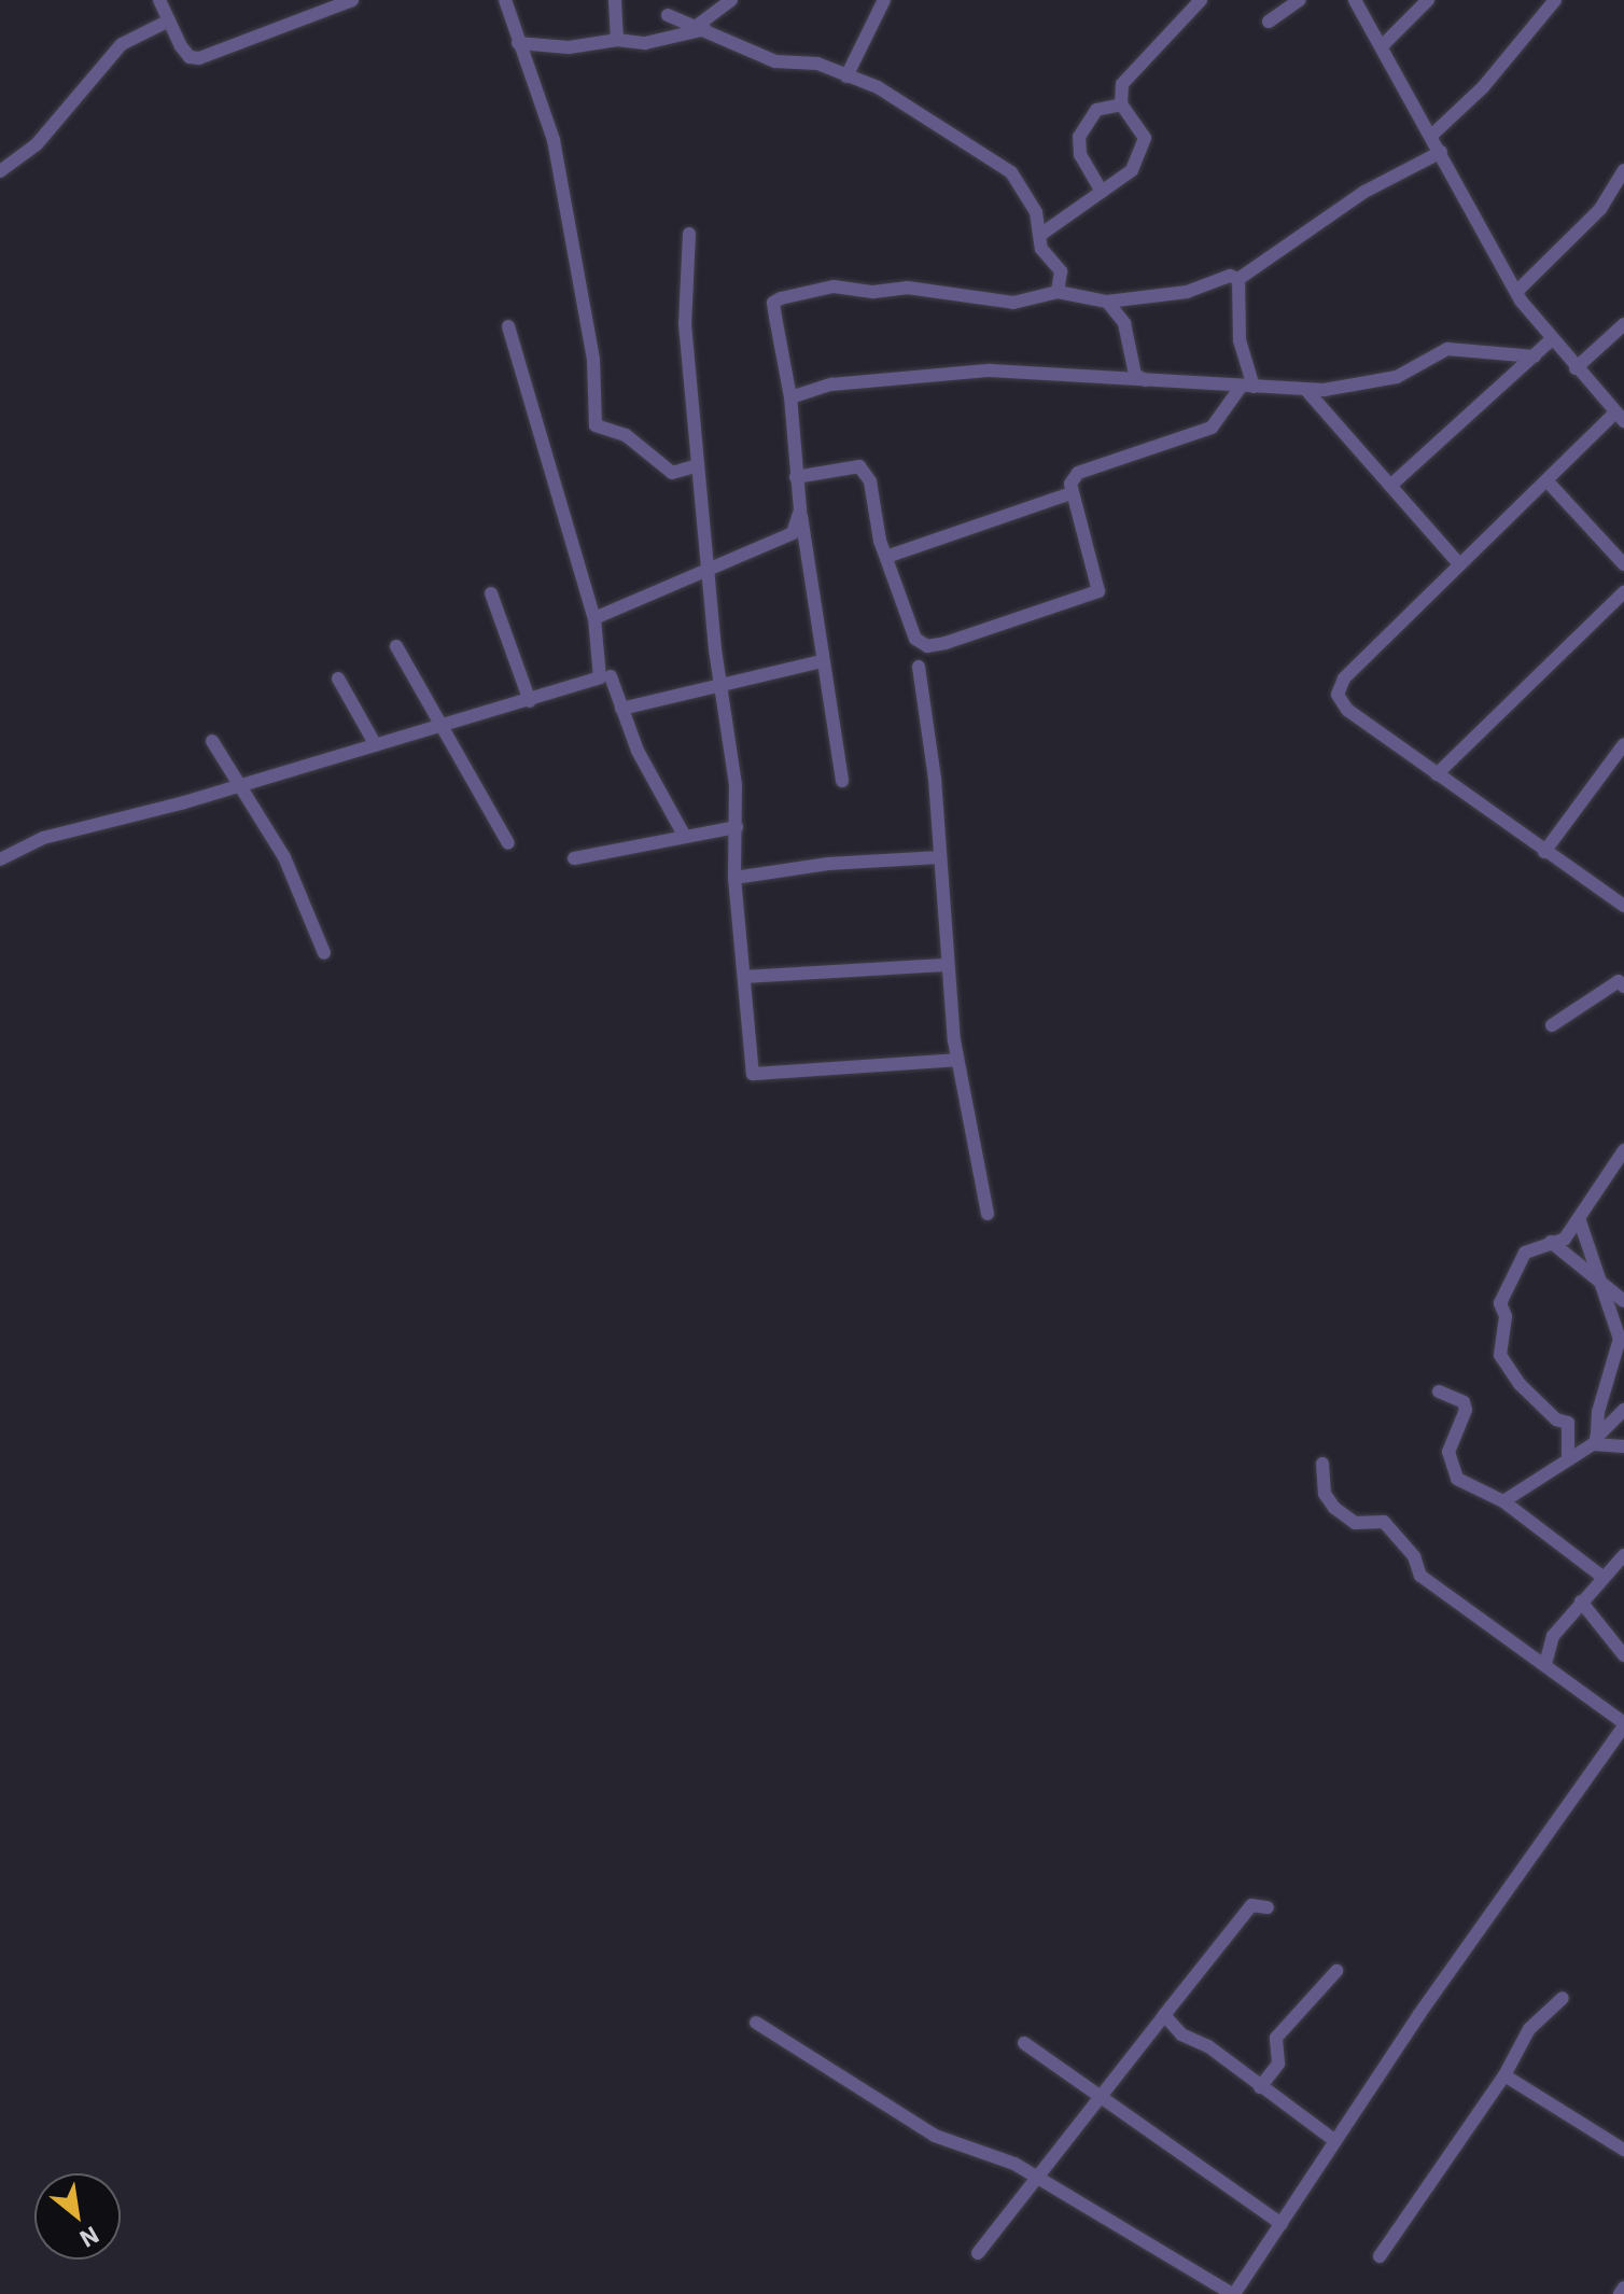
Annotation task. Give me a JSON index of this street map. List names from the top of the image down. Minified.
{"north":"bottom right"}
